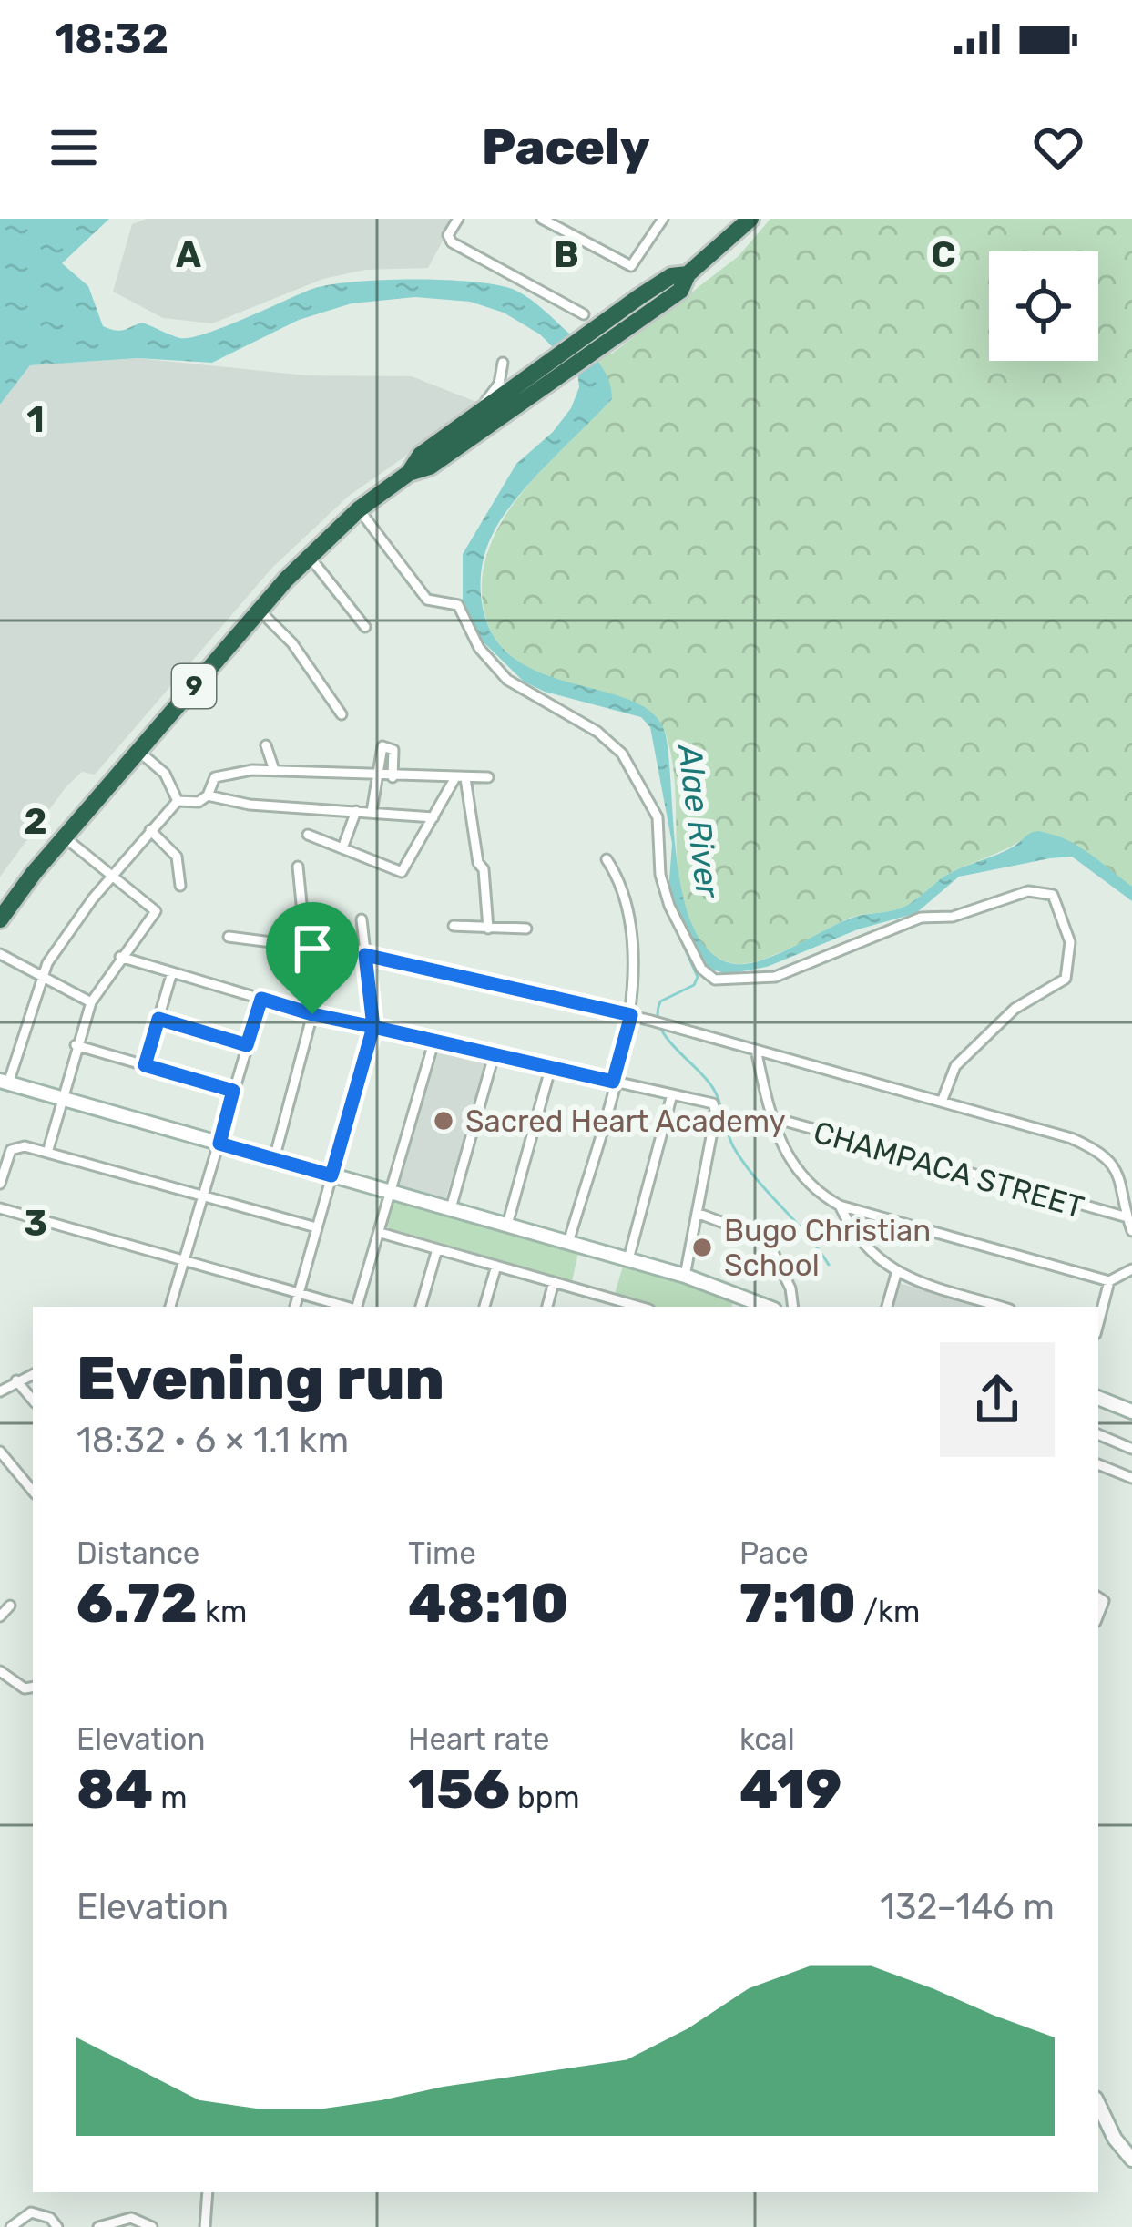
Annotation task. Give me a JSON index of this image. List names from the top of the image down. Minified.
{"streets":{"highway":["9"],"street":["CHAMPACA STREET"]},"water":["Alae River"],"places":["Sacred Heart Academy","Bugo Christian School"],"page":{"status":"18:32","header":"Pacely","heading":["Evening run","18:32 · 6 × 1.1 km"],"stats":[["Distance","6.72 km"],["Time","48:10"],["Pace","7:10 /km"],["Elevation","84 m"],["Heart rate","156 bpm"],["kcal","419"]],"chart":["Elevation","132–146 m"]},"grid":{"columns":["A","B","C"],"rows":["1","2","3"]}}
